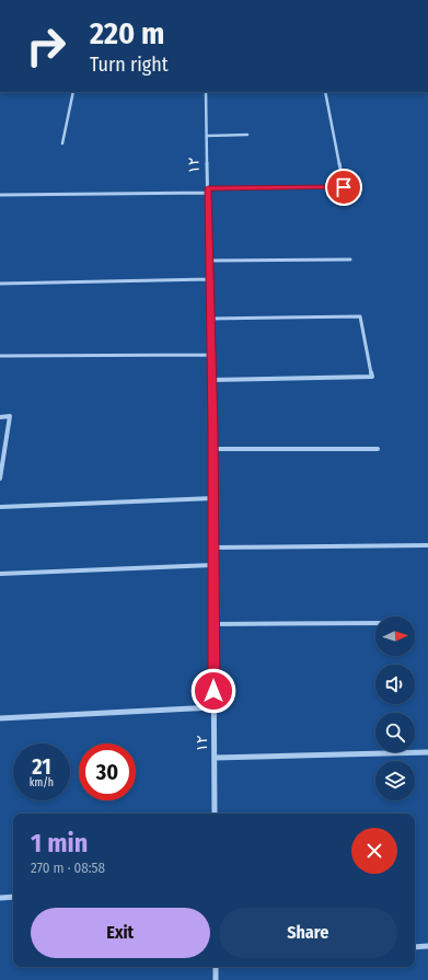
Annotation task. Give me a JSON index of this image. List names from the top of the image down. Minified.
{"streets":{"street":["۱۲"]},"north":"right","page":{"turn":["220 m","Turn right"],"speed":"21 km/h","limit":"30","heading":["1 min","270 m · 08:58"],"buttons":["Exit","Share"]}}
